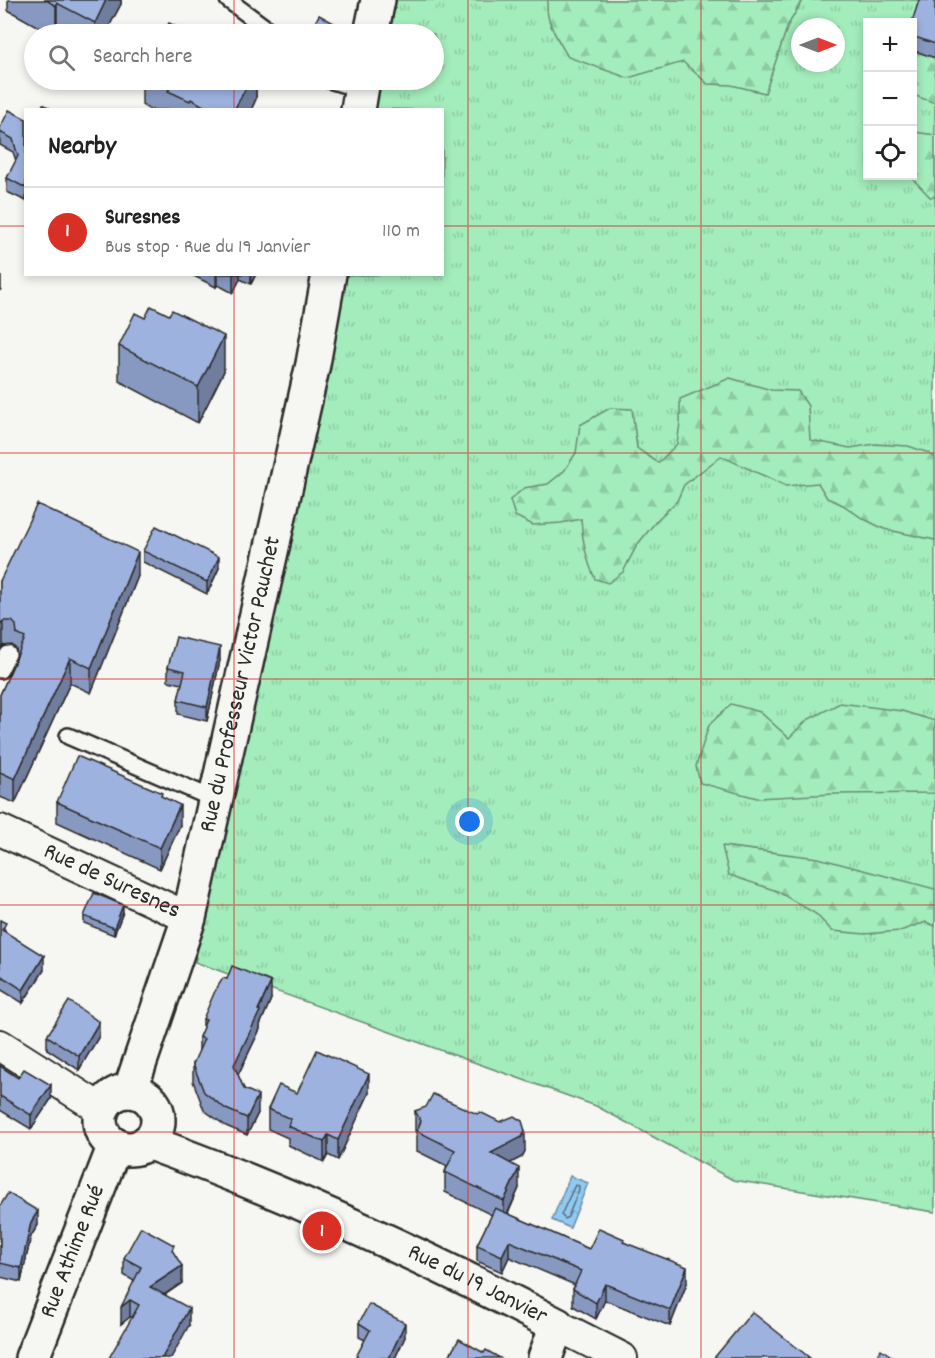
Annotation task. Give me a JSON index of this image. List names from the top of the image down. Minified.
{"streets":{"street":["Rue du Professeur Victor Pauchet","Rue de Suresnes","Rue Athime Rué","Rue du 19 Janvier"]},"crossings":[["Rue du Professeur Victor Pauchet","Rue de Suresnes"],["Rue du Professeur Victor Pauchet","Rue Athime Rué"],["Rue du Professeur Victor Pauchet","Rue du 19 Janvier"],["Rue Athime Rué","Rue du 19 Janvier"]],"north":"right","page":{"map_buttons":["+","−"],"search":"Search here","heading":"Nearby","list":[{"mark":"1","name":"Suresnes","note":"Bus stop · Rue du 19 Janvier","value":"110 m"}],"pins":"1"}}
